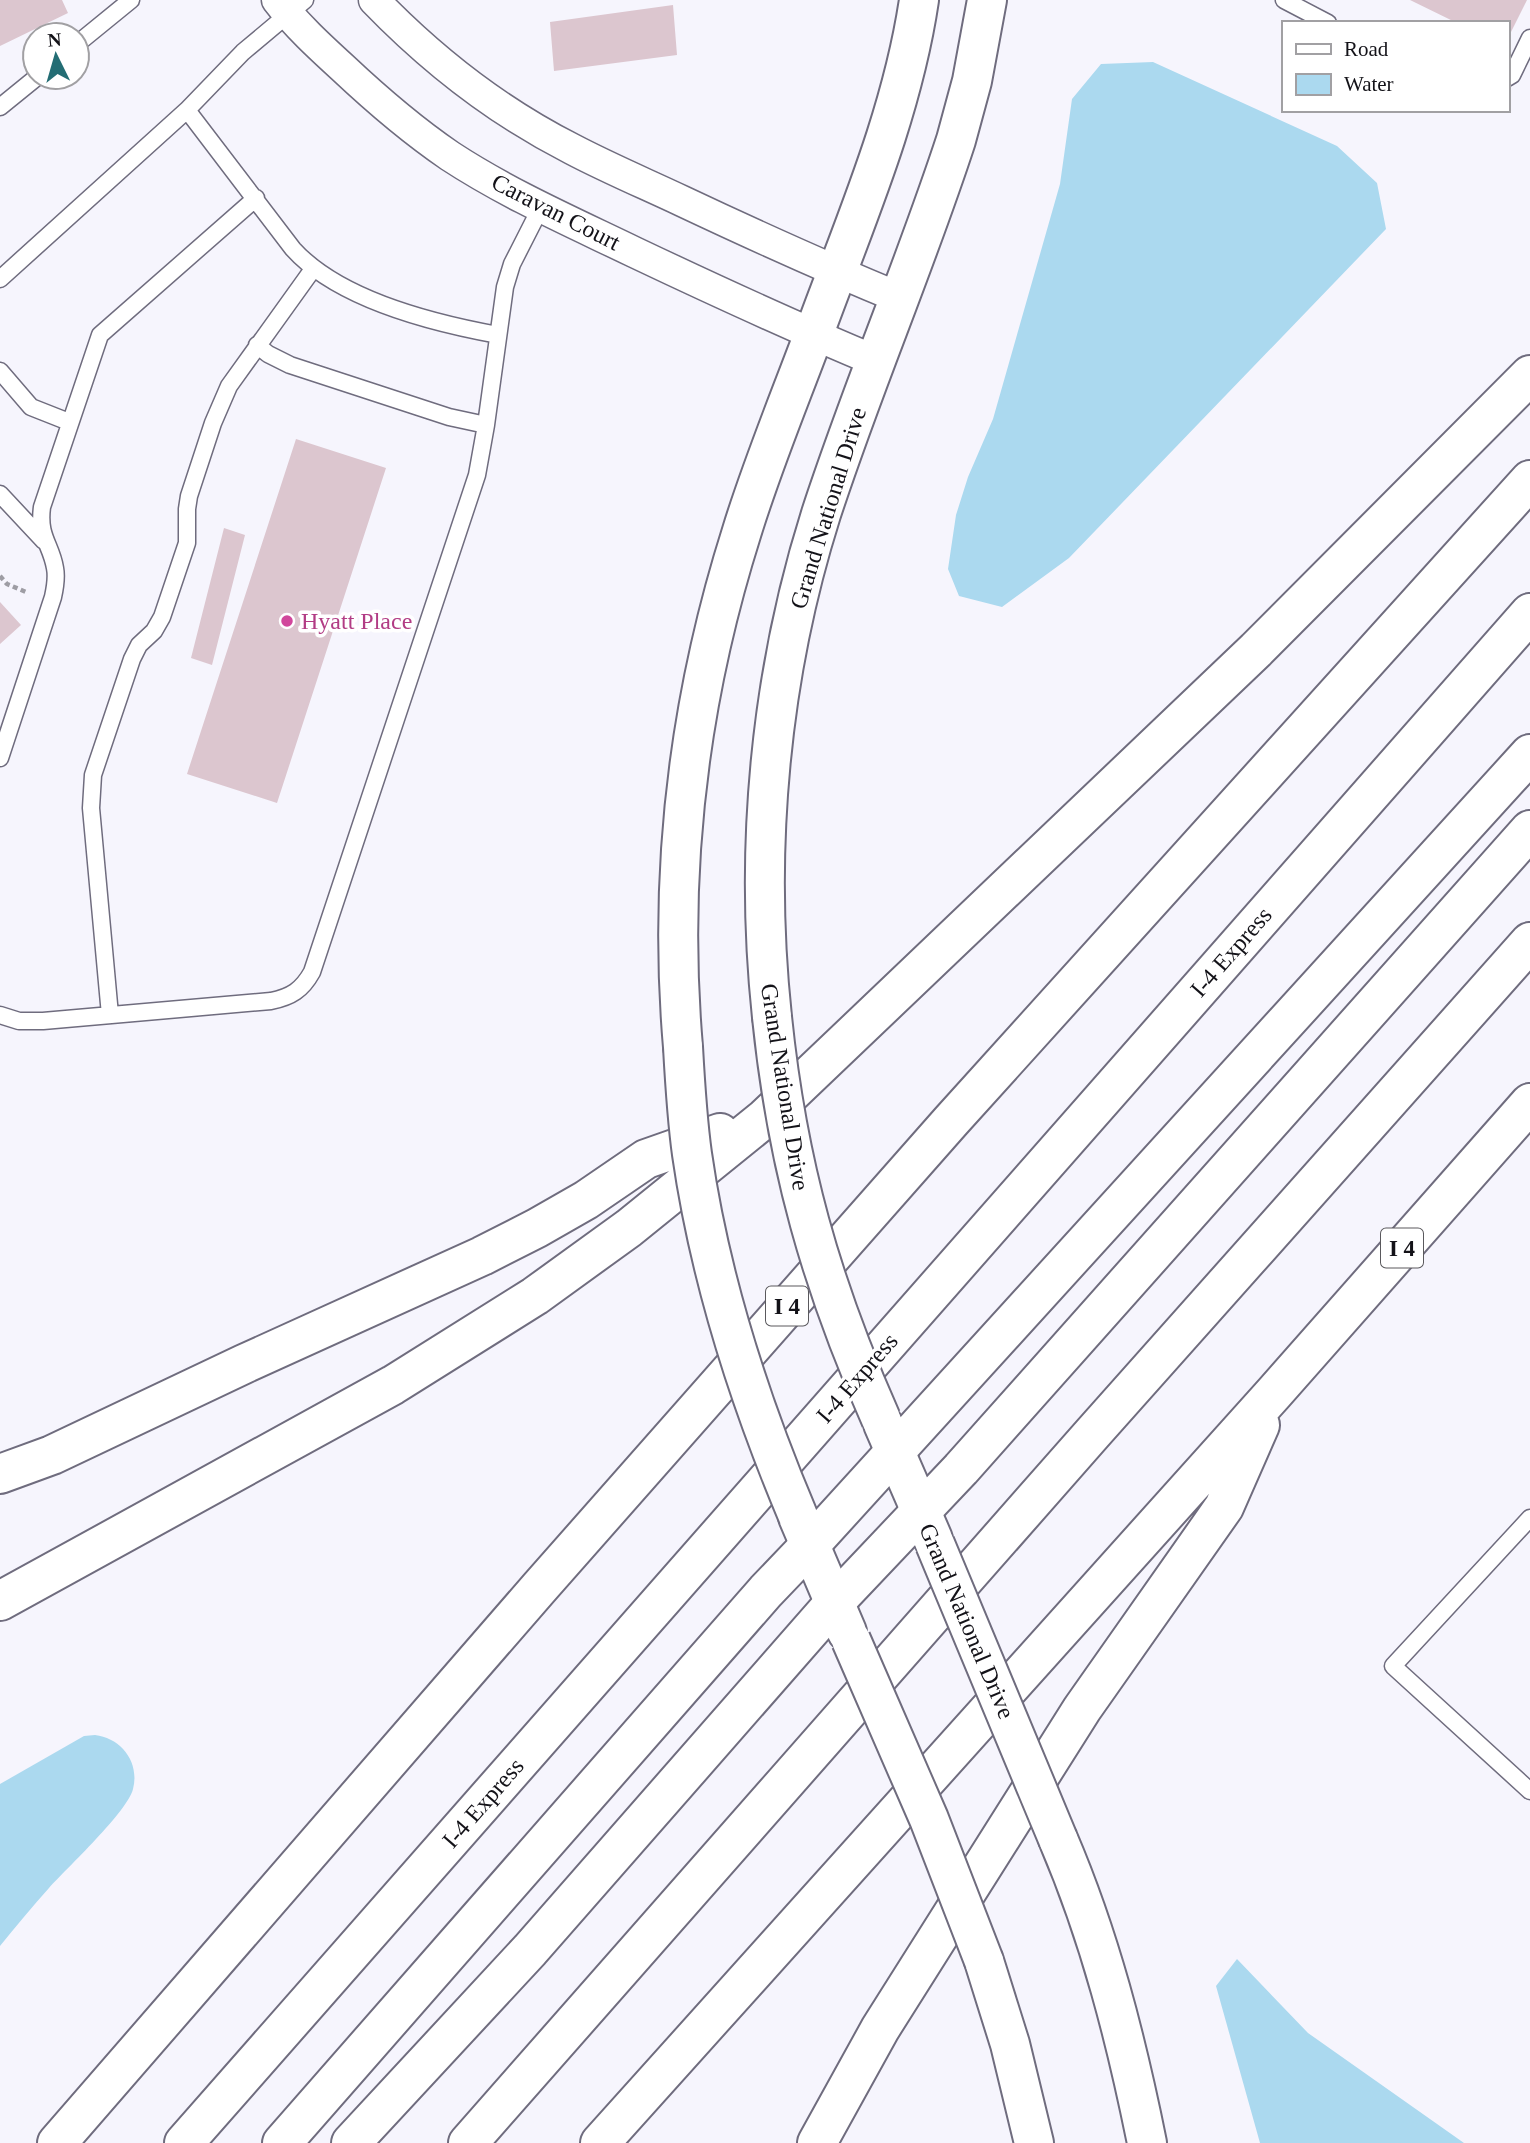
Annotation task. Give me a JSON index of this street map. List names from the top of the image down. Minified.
{"streets":{"main road":["Grand National Drive","I-4 Express","I 4"],"street":["Caravan Court"]},"crossings":[["Caravan Court","Grand National Drive"]],"places":["Hyatt Place"],"legend":["Road","Water"],"north":"top"}
